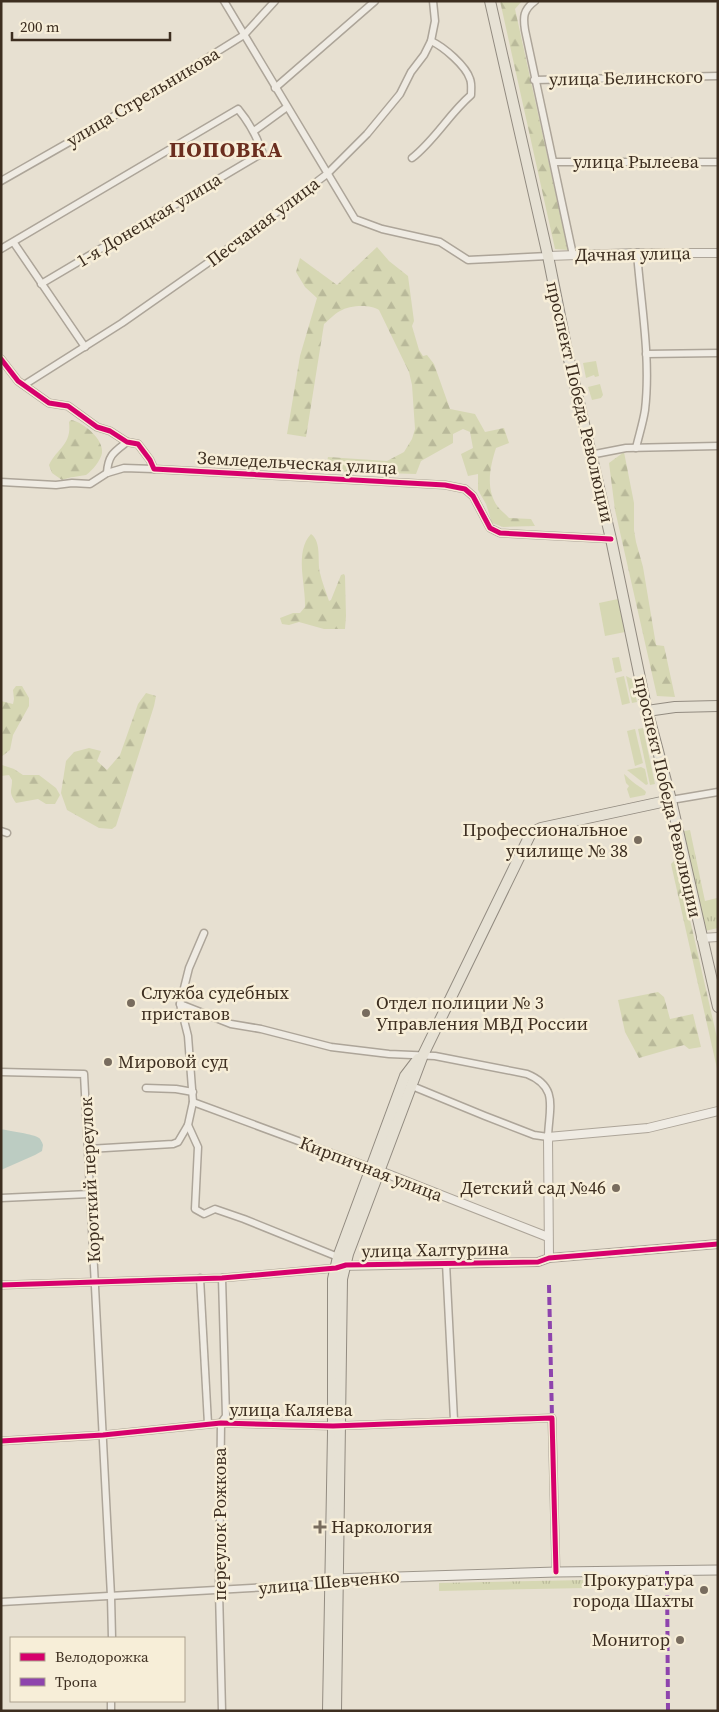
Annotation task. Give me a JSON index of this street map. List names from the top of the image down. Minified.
{"streets":{"main road":["проспект Победа Революции","улица Шевченко"],"street":["улица Белинского","улица Стрельникова","улица Рылеева","1-я Донецкая улица","Песчаная улица","Дачная улица","Земледельческая улица","Кирпичная улица","Короткий переулок","улица Халтурина","улица Каляева","переулок Рожкова"]},"crossings":[["Дачная улица","проспект Победа Революции"],["проспект Победа Революции","Земледельческая улица"],["Короткий переулок","улица Халтурина"],["Короткий переулок","улица Каляева"],["Короткий переулок","улица Шевченко"],["улица Халтурина","переулок Рожкова"],["улица Каляева","переулок Рожкова"],["улица Каляева","улица Шевченко"],["переулок Рожкова","улица Шевченко"]],"districts":["ПОПОВКА"],"places":{"other":["Профессиональное училище № 38","Служба судебных приставов","Отдел полиции № 3 Управления МВД России","Мировой суд","Детский сад №46","Прокуратура города Шахты","Монитор"],"health":["Наркология"]},"legend":["Велодорожка","Тропа"],"scale_bar":"200 m"}
